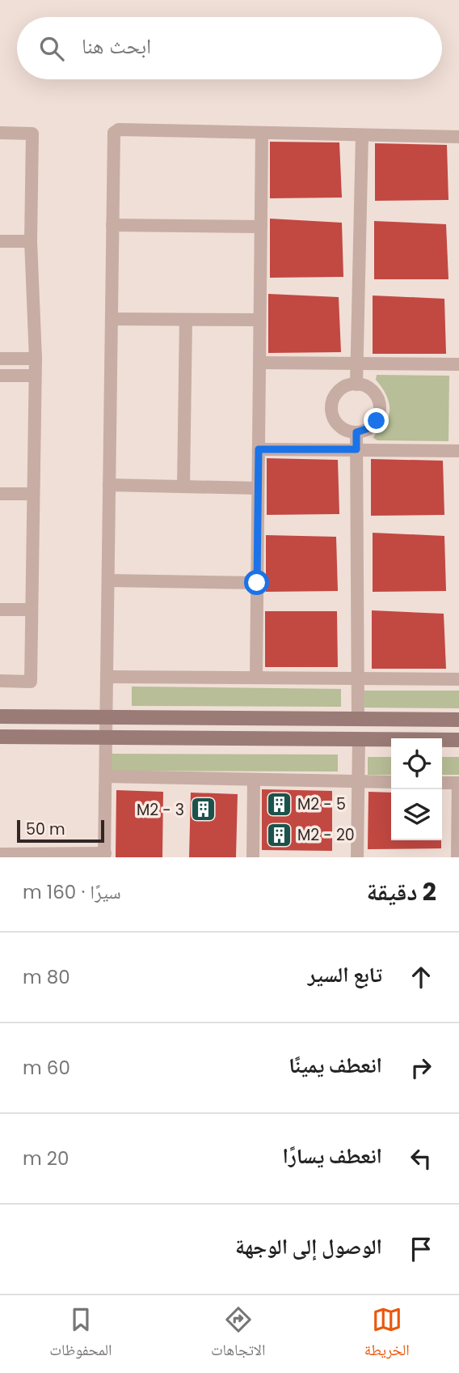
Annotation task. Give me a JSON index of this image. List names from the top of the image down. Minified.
{"places":{"building":["M2 - 5","M2 - 3","M2 - 20"]},"scale_bar":"50 m","page":{"search":"ابحث هنا","scale":"50 m","heading":["2 دقيقة","سيرًا · 160 m"],"list":[["تابع السير","80 m"],["انعطف يمينًا","60 m"],["انعطف يسارًا","20 m"],"الوصول إلى الوجهة"],"nav":["الخريطة","الاتجاهات","المحفوظات"]}}
